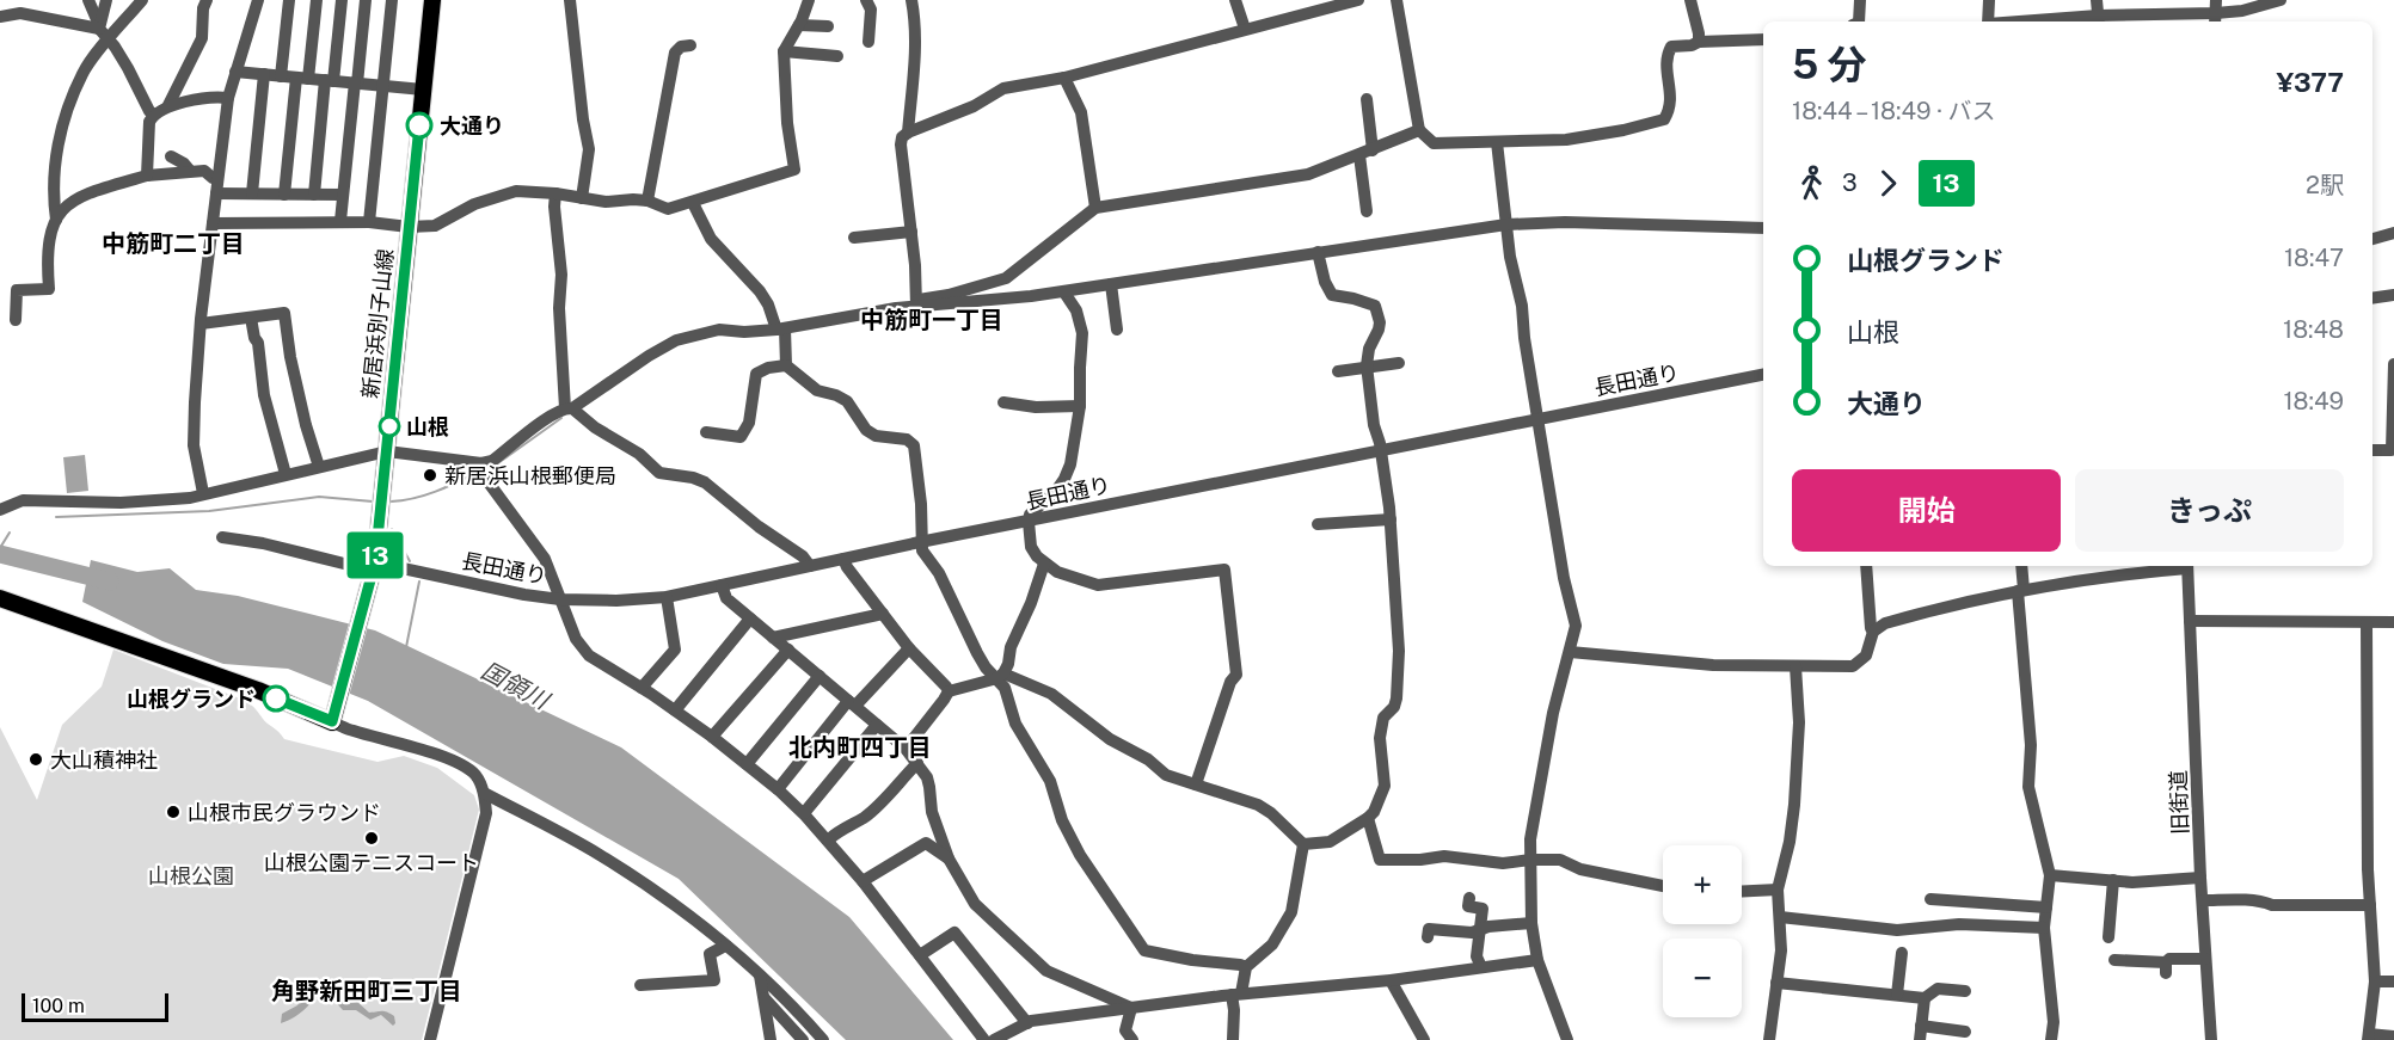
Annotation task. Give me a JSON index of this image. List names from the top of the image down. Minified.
{"streets":{"main road":["新居浜別子山線"],"street":["長田通り","旧街道"]},"crossings":[["新居浜別子山線","長田通り"]],"districts":["中筋町二丁目","中筋町一丁目","北内町四丁目","角野新田町三丁目"],"water":["国領川"],"parks":["山根公園"],"places":["大通り","山根","新居浜山根郵便局","山根グランド","大山積神社","山根市民グラウンド","山根公園テニスコート"],"lines":["bus line 13"],"scale_bar":"100 m","page":{"on_map":"13","heading":["5 分","18:44 – 18:49 · バス","¥377"],"legs":["3","13","2駅"],"list":[{"name":"山根グランド","value":"18:47"},{"name":"山根","value":"18:48"},{"name":"大通り","value":"18:49"}],"buttons":["開始","きっぷ"],"map_buttons":["+","−"],"scale":"100 m"}}
